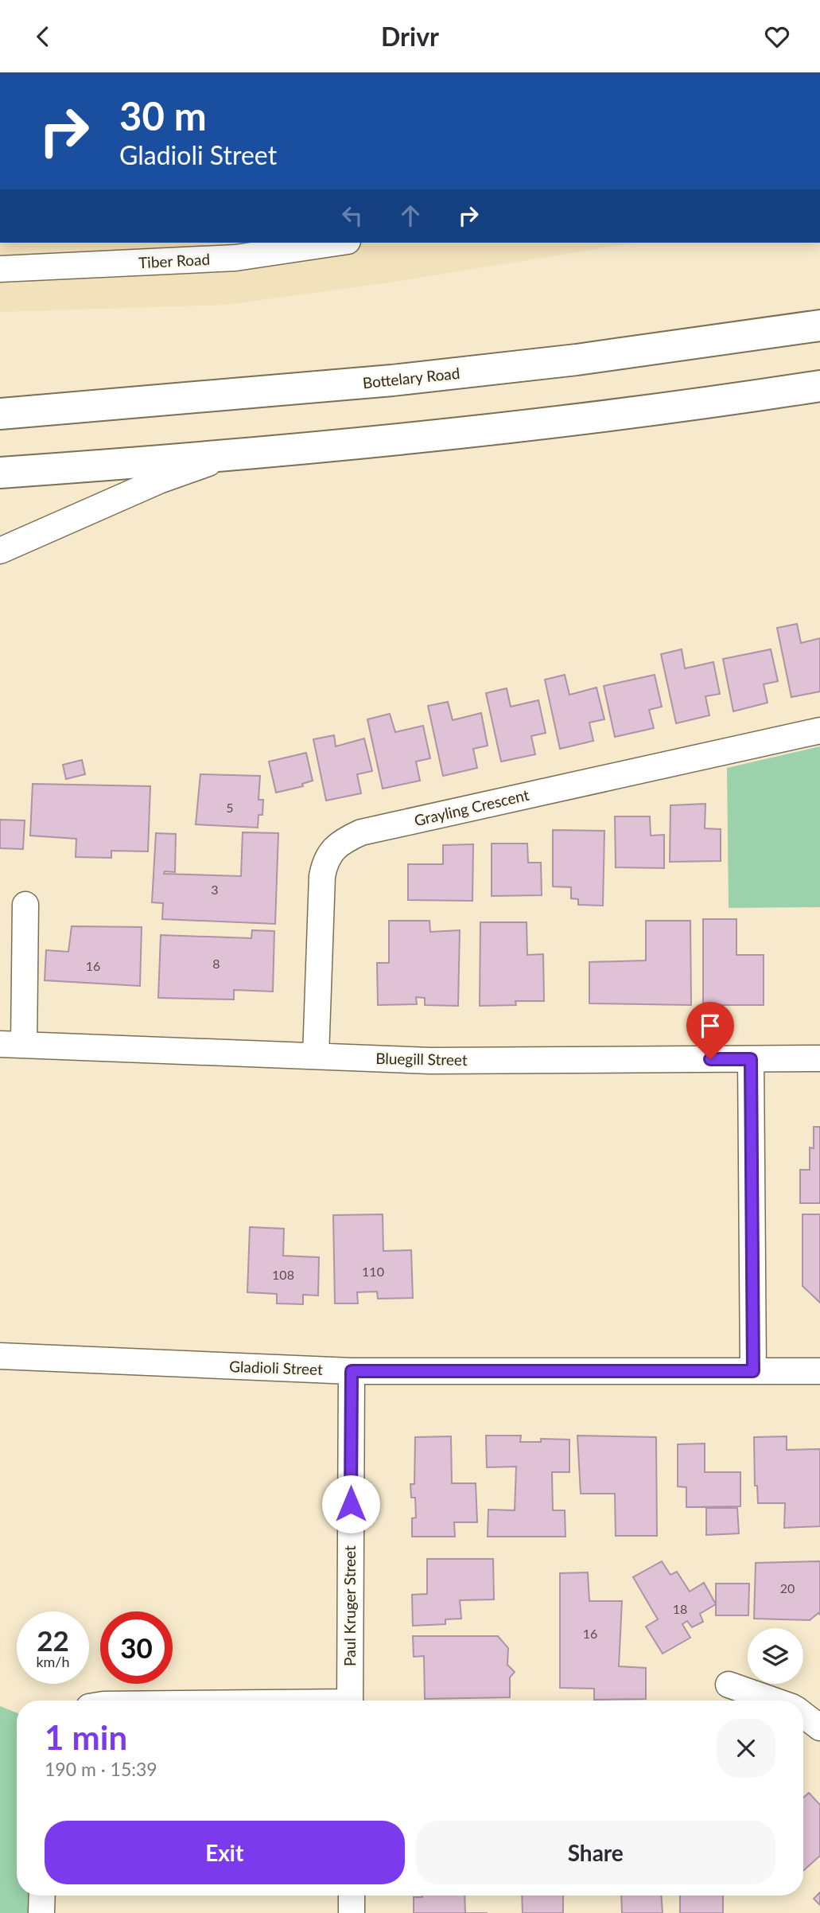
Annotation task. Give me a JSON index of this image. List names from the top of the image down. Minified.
{"streets":{"main road":["Bottelary Road"],"street":["Tiber Road","Grayling Crescent","Bluegill Street","Gladioli Street","Paul Kruger Street"]},"crossings":[["Grayling Crescent","Bluegill Street"],["Gladioli Street","Paul Kruger Street"]],"house_numbers":["5","3","8","16","110","108","20","18","16"],"page":{"header":"Drivr","turn":["30 m","Gladioli Street"],"speed":"22 km/h","limit":"30","heading":["1 min","190 m · 15:39"],"buttons":["Exit","Share"]}}
